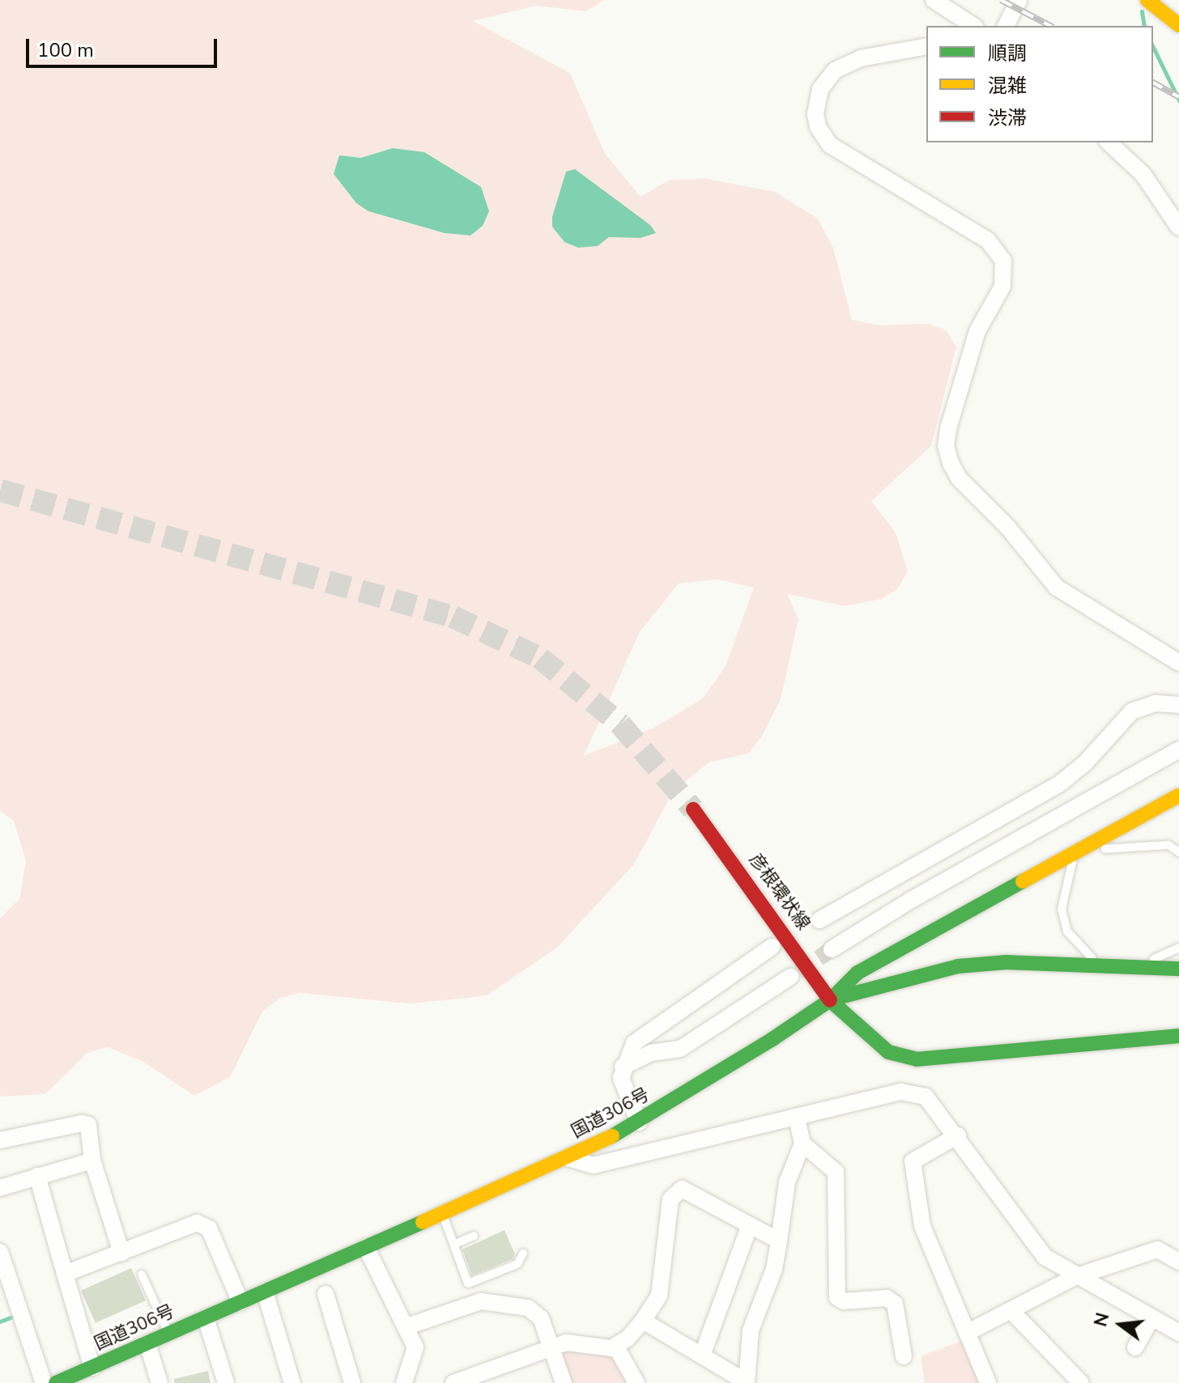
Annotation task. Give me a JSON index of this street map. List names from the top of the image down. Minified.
{"streets":{"main road":["彦根環状線","国道306号"]},"crossings":[["彦根環状線","国道306号"]],"legend":["順調","混雑","渋滞"],"scale_bar":"100 m","north":"left"}
